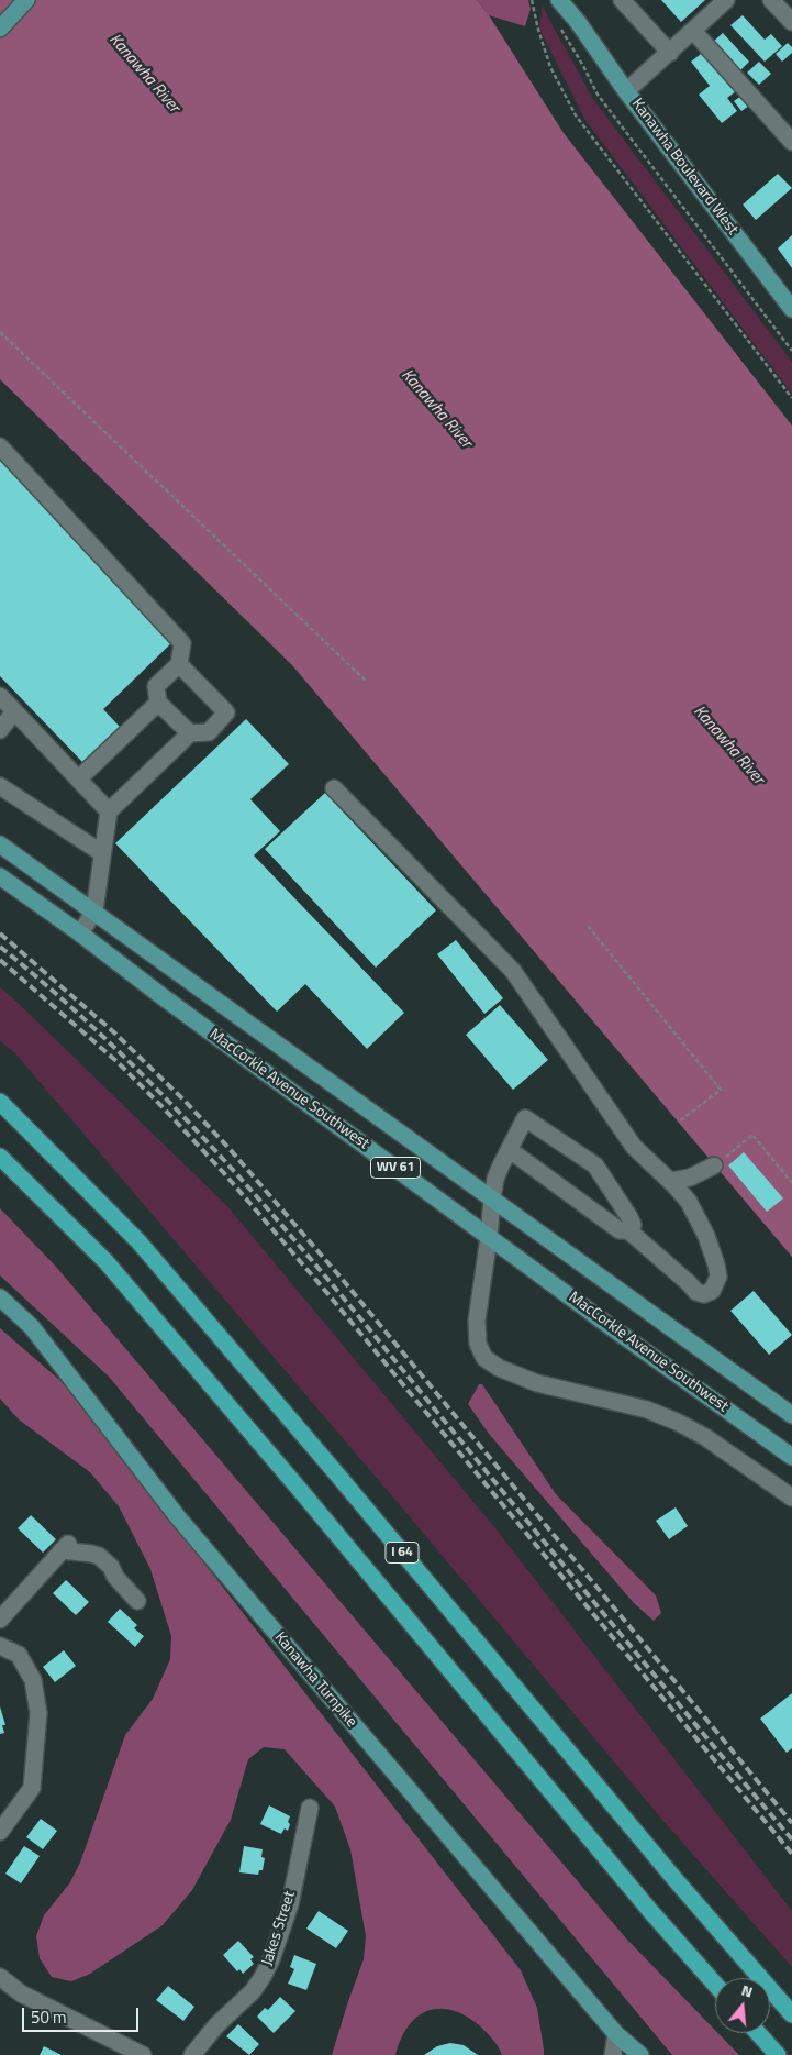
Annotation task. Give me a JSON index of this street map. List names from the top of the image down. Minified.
{"streets":{"highway":["I 64"],"main road":["Kanawha Boulevard West","MacCorkle Avenue Southwest","WV 61","Kanawha Turnpike"],"street":["Jakes Street"]},"water":["Kanawha River"],"scale_bar":"50 m","north":"top"}
